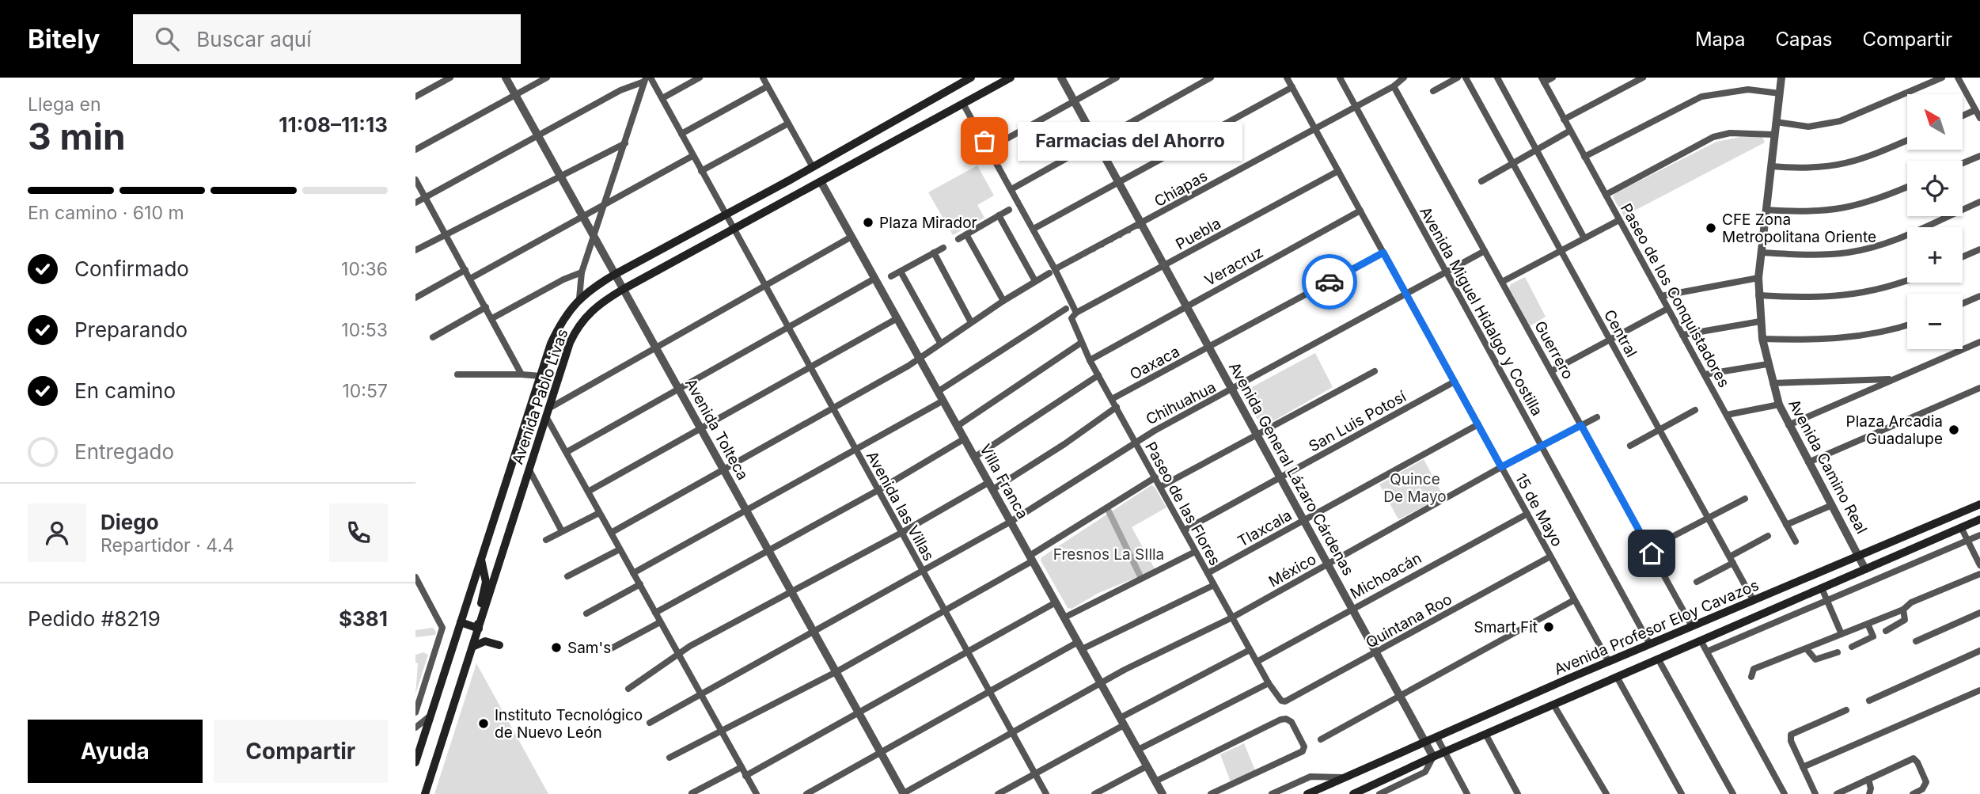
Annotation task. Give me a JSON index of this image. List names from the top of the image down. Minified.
{"streets":{"main road":["Avenida Pablo Livas","Avenida Profesor Eloy Cavazos"],"street":["Chiapas","Puebla","Veracruz","Paseo de los Conquistadores","Avenida Miguel Hidalgo y Costilla","Central","Guerrero","Oaxaca","Chihuahua","San Luis Potosí","Avenida Tolteca","Avenida Camino Real","Avenida General Lázaro Cárdenas","Villa Franca","Paseo de las Flores","Avenida las Villas","15 de Mayo","Tlaxcala","México","Michoacán","Quintana Roo"]},"crossings":[["Chiapas","Avenida Miguel Hidalgo y Costilla"],["Chiapas","Guerrero"],["Chiapas","Avenida Tolteca"],["Chiapas","Avenida General Lázaro Cárdenas"],["Chiapas","Villa Franca"],["Chiapas","Avenida las Villas"],["Chiapas","15 de Mayo"],["Puebla","Avenida General Lázaro Cárdenas"],["Puebla","Paseo de las Flores"],["Puebla","15 de Mayo"],["Veracruz","Avenida General Lázaro Cárdenas"],["Veracruz","Paseo de las Flores"],["Veracruz","15 de Mayo"],["Avenida Miguel Hidalgo y Costilla","Chihuahua"],["Avenida Miguel Hidalgo y Costilla","México"],["Avenida Miguel Hidalgo y Costilla","Avenida Profesor Eloy Cavazos"],["Central","Avenida Profesor Eloy Cavazos"],["Guerrero","Chihuahua"],["Guerrero","México"],["Guerrero","Avenida Profesor Eloy Cavazos"],["Oaxaca","Avenida General Lázaro Cárdenas"],["Oaxaca","Paseo de las Flores"],["Oaxaca","15 de Mayo"],["Avenida Pablo Livas","Avenida Tolteca"],["Avenida Pablo Livas","Villa Franca"],["Avenida Pablo Livas","Avenida las Villas"],["Chihuahua","Avenida Tolteca"],["Chihuahua","Avenida General Lázaro Cárdenas"],["Chihuahua","Villa Franca"],["Chihuahua","Paseo de las Flores"],["Chihuahua","Avenida las Villas"],["Chihuahua","15 de Mayo"],["San Luis Potosí","Avenida General Lázaro Cárdenas"],["San Luis Potosí","Paseo de las Flores"],["San Luis Potosí","15 de Mayo"],["Avenida Tolteca","México"],["Avenida Camino Real","Avenida Profesor Eloy Cavazos"],["Avenida General Lázaro Cárdenas","Tlaxcala"],["Avenida General Lázaro Cárdenas","México"],["Avenida General Lázaro Cárdenas","Michoacán"],["Avenida General Lázaro Cárdenas","Quintana Roo"],["Avenida General Lázaro Cárdenas","Avenida Profesor Eloy Cavazos"],["Villa Franca","México"],["Paseo de las Flores","Tlaxcala"],["Paseo de las Flores","México"],["Paseo de las Flores","Michoacán"],["Paseo de las Flores","Quintana Roo"],["Avenida las Villas","México"],["15 de Mayo","Tlaxcala"],["15 de Mayo","México"],["15 de Mayo","Michoacán"],["15 de Mayo","Quintana Roo"],["15 de Mayo","Avenida Profesor Eloy Cavazos"]],"parks":["Quince De Mayo","Fresnos La SIlla"],"places":["Farmacias del Ahorro","Plaza Mirador","CFE Zona Metropolitana Oriente","Plaza Arcadia Guadalupe","Smart Fit","Sam's","Instituto Tecnológico de Nuevo León"],"north":"top left","page":{"header":"Bitely","search":"Buscar aquí","nav":["Mapa","Capas","Compartir"],"heading":["3 min","Llega en","11:08–11:13"],"panel":["Diego","Repartidor · 4.4","Pedido #8219","$381"],"map_buttons":["+","−"],"bubble":"Farmacias del Ahorro","bar":"En camino · 610 m","list":[["Confirmado","10:36"],["Preparando","10:53"],["En camino","10:57"],"Entregado"],"buttons":["Ayuda","Compartir"]}}
